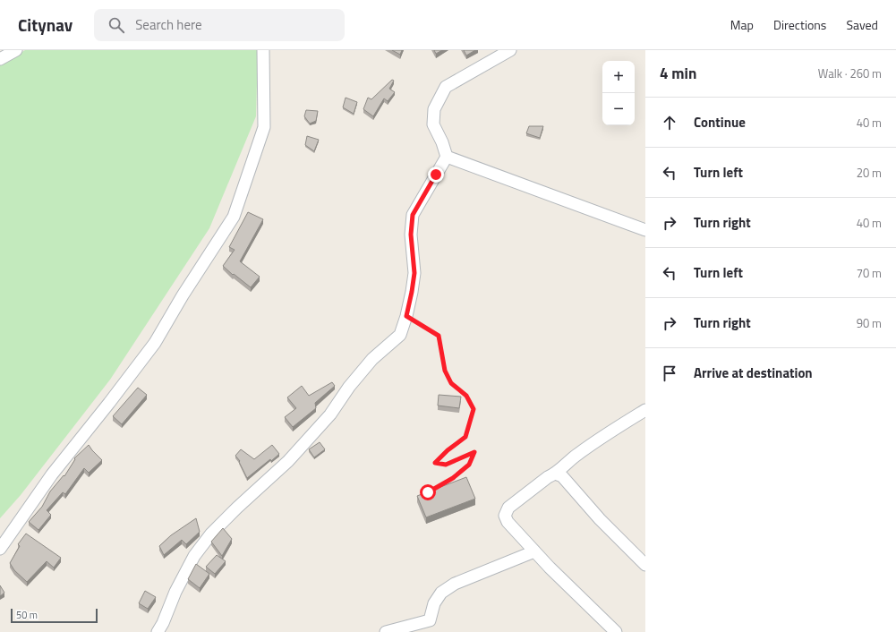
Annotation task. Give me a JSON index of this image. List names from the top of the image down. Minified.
{"scale_bar":"50 m","page":{"header":"Citynav","search":"Search here","nav":["Map","Directions","Saved"],"heading":["4 min","Walk · 260 m"],"map_buttons":["+","−"],"list":[["Continue","40 m"],["Turn left","20 m"],["Turn right","40 m"],["Turn left","70 m"],["Turn right","90 m"],"Arrive at destination"],"scale":"50 m"}}
